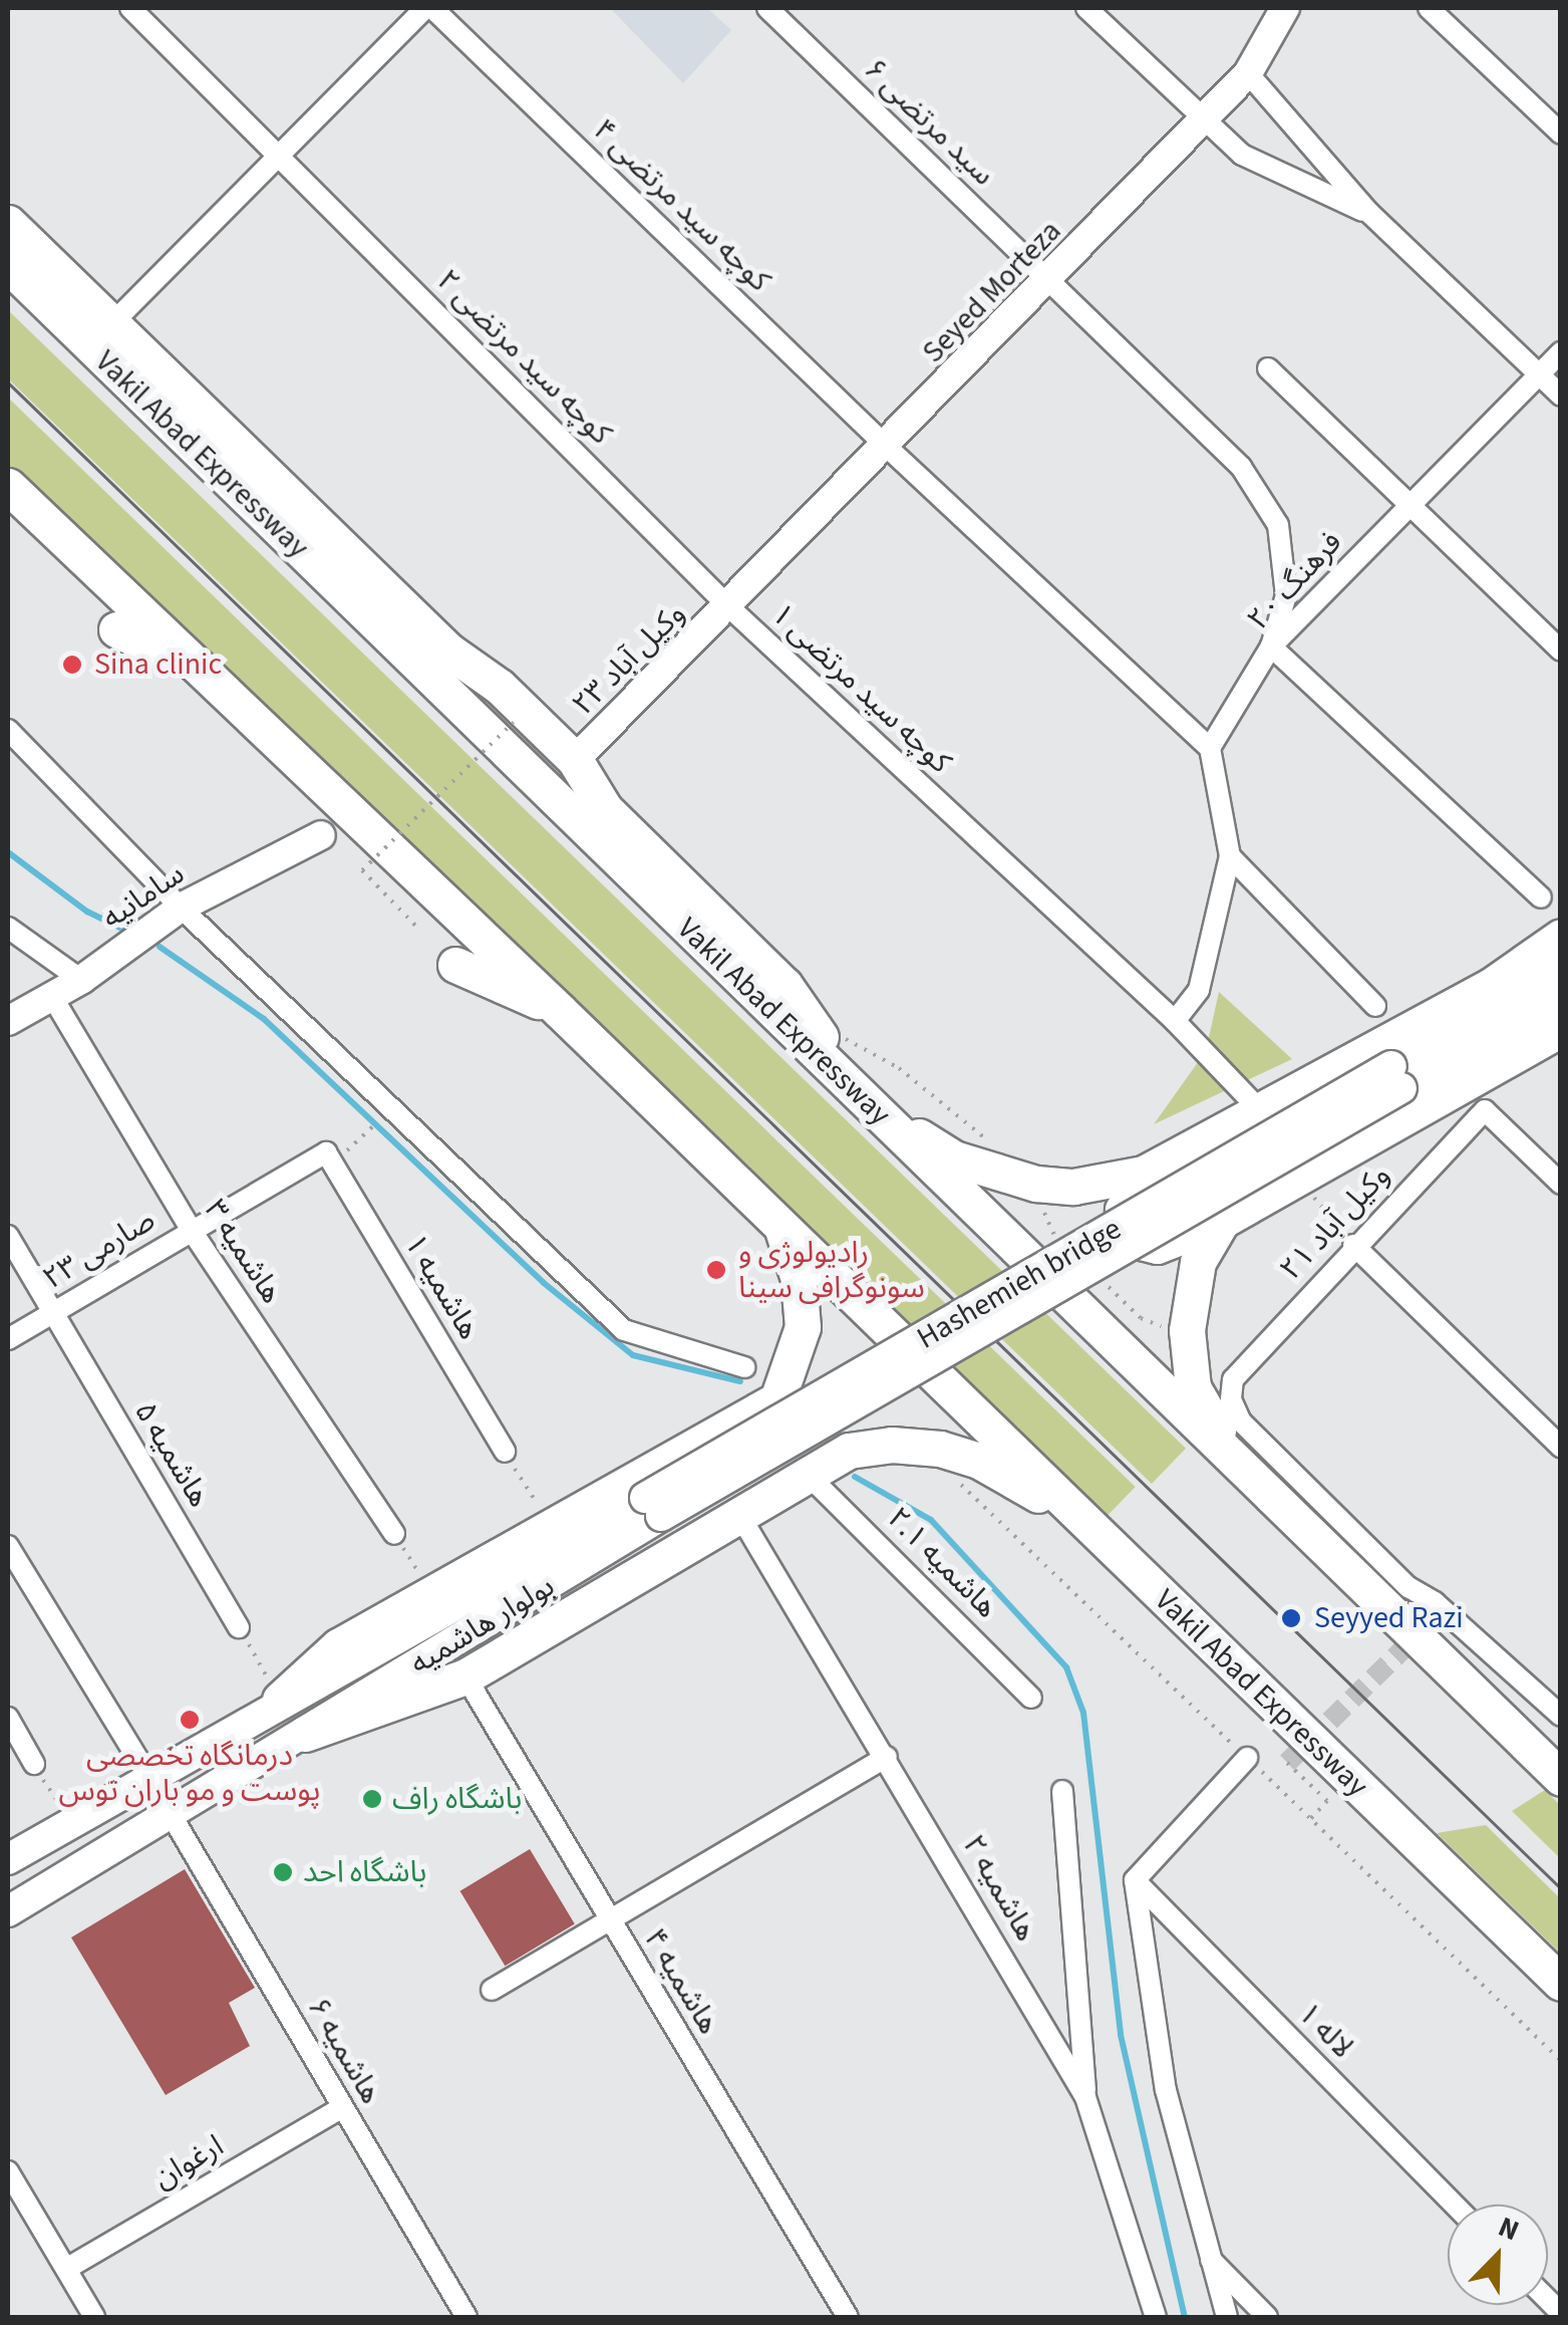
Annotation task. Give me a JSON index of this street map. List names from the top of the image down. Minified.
{"streets":{"highway":["Vakil Abad Expressway"],"main road":["Hashemieh bridge","بولوار هاشمیه"],"street":["سید مرتضی ۶","کوچه سید مرتضی ۴","Seyed Morteza","کوچه سید مرتضی ۲","فرهنگ ۲۰","۲۳ وکیل آباد","کوچه سید مرتضی ۱","سامانیه","۲۱ وکیل آباد","صارمی ۲۳","هاشمیه ۳","هاشمیه ۱","هاشمیه ۵","هاشمیه ۲.۱","هاشمیه ۲","هاشمیه ۴","لاله ۱","هاشمیه ۶","ارغوان"]},"crossings":[["سید مرتضی ۶","Seyed Morteza"],["سید مرتضی ۶","فرهنگ ۲۰"],["کوچه سید مرتضی ۴","Seyed Morteza"],["کوچه سید مرتضی ۴","فرهنگ ۲۰"],["Seyed Morteza","کوچه سید مرتضی ۲"],["Seyed Morteza","۲۳ وکیل آباد"],["Seyed Morteza","کوچه سید مرتضی ۱"],["کوچه سید مرتضی ۲","۲۳ وکیل آباد"],["کوچه سید مرتضی ۲","کوچه سید مرتضی ۱"],["۲۳ وکیل آباد","کوچه سید مرتضی ۱"],["سامانیه","هاشمیه ۳"],["صارمی ۲۳","هاشمیه ۳"],["صارمی ۲۳","هاشمیه ۱"],["صارمی ۲۳","هاشمیه ۵"],["Hashemieh bridge","بولوار هاشمیه"],["بولوار هاشمیه","هاشمیه ۶"],["هاشمیه ۶","ارغوان"]],"places":["Sina clinic","رادیولوژی و سونوگرافی سینا","Seyyed Razi","درمانگاه تخصصی پوست و مو باران توس","باشگاه راف","باشگاه احد"],"north":"top right"}
